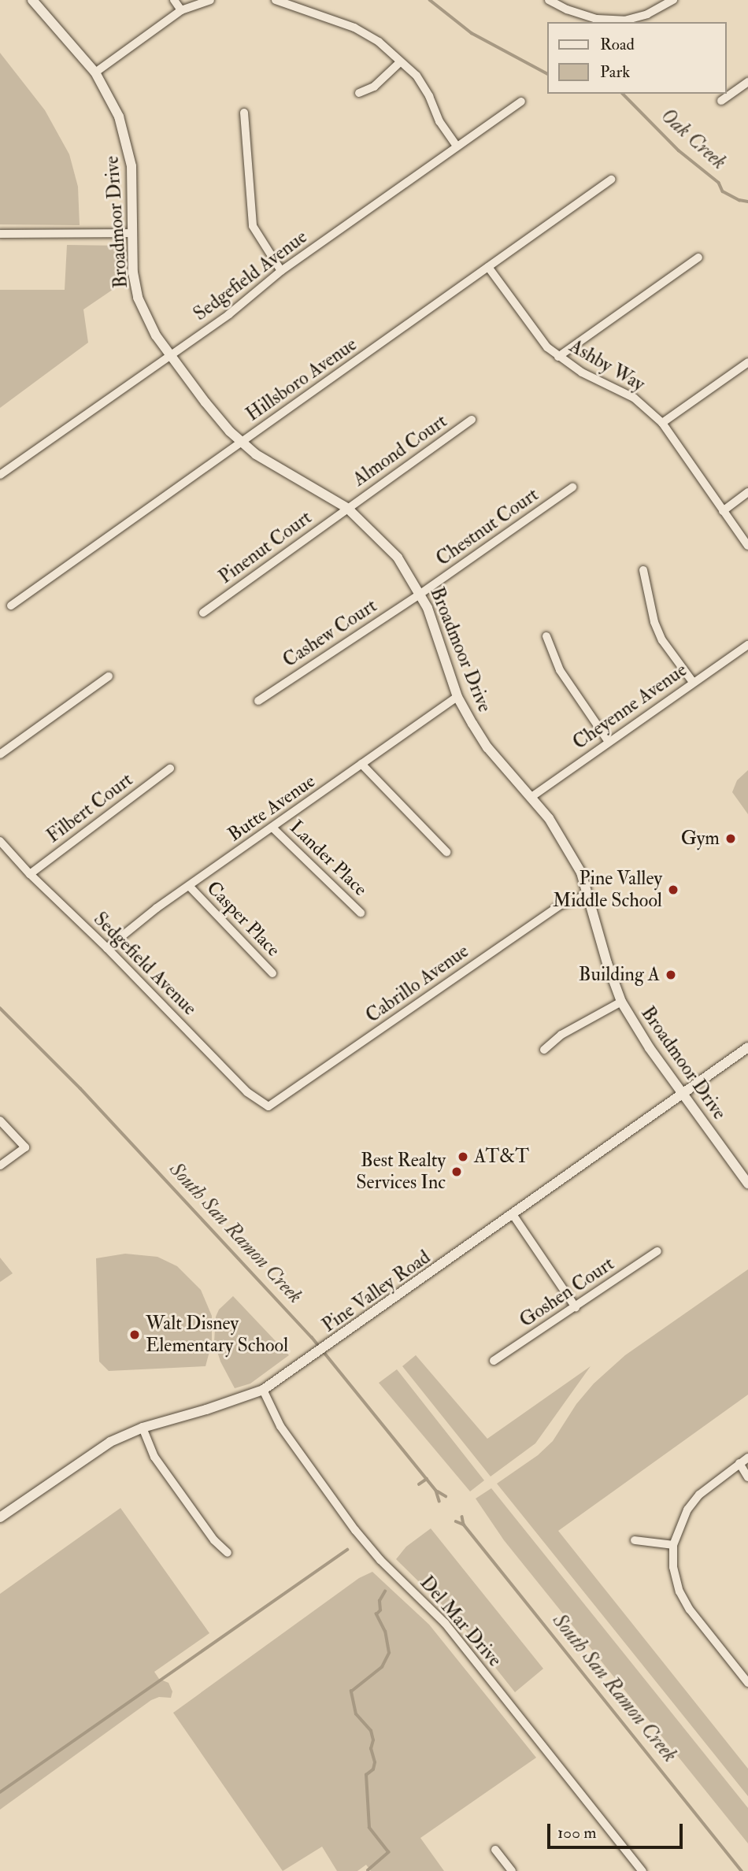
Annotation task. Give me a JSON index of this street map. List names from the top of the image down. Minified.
{"streets":{"street":["Broadmoor Drive","Sedgefield Avenue","Ashby Way","Hillsboro Avenue","Almond Court","Chestnut Court","Pinenut Court","Cashew Court","Cheyenne Avenue","Filbert Court","Butte Avenue","Lander Place","Casper Place","Cabrillo Avenue","Pine Valley Road","Goshen Court","Del Mar Drive"]},"crossings":[["Broadmoor Drive","Sedgefield Avenue"],["Broadmoor Drive","Hillsboro Avenue"],["Broadmoor Drive","Almond Court"],["Broadmoor Drive","Chestnut Court"],["Broadmoor Drive","Pinenut Court"],["Broadmoor Drive","Cashew Court"],["Broadmoor Drive","Cheyenne Avenue"],["Broadmoor Drive","Butte Avenue"],["Broadmoor Drive","Cabrillo Avenue"],["Broadmoor Drive","Pine Valley Road"],["Sedgefield Avenue","Filbert Court"],["Sedgefield Avenue","Butte Avenue"],["Sedgefield Avenue","Cabrillo Avenue"],["Ashby Way","Hillsboro Avenue"],["Almond Court","Pinenut Court"],["Chestnut Court","Cashew Court"],["Butte Avenue","Lander Place"],["Butte Avenue","Casper Place"],["Pine Valley Road","Del Mar Drive"]],"water":["Oak Creek","South San Ramon Creek"],"places":["Gym","Pine Valley Middle School","Building A","AT&T","Best Realty Services Inc","Walt Disney Elementary School"],"legend":["Road","Park"],"scale_bar":"100 m"}
